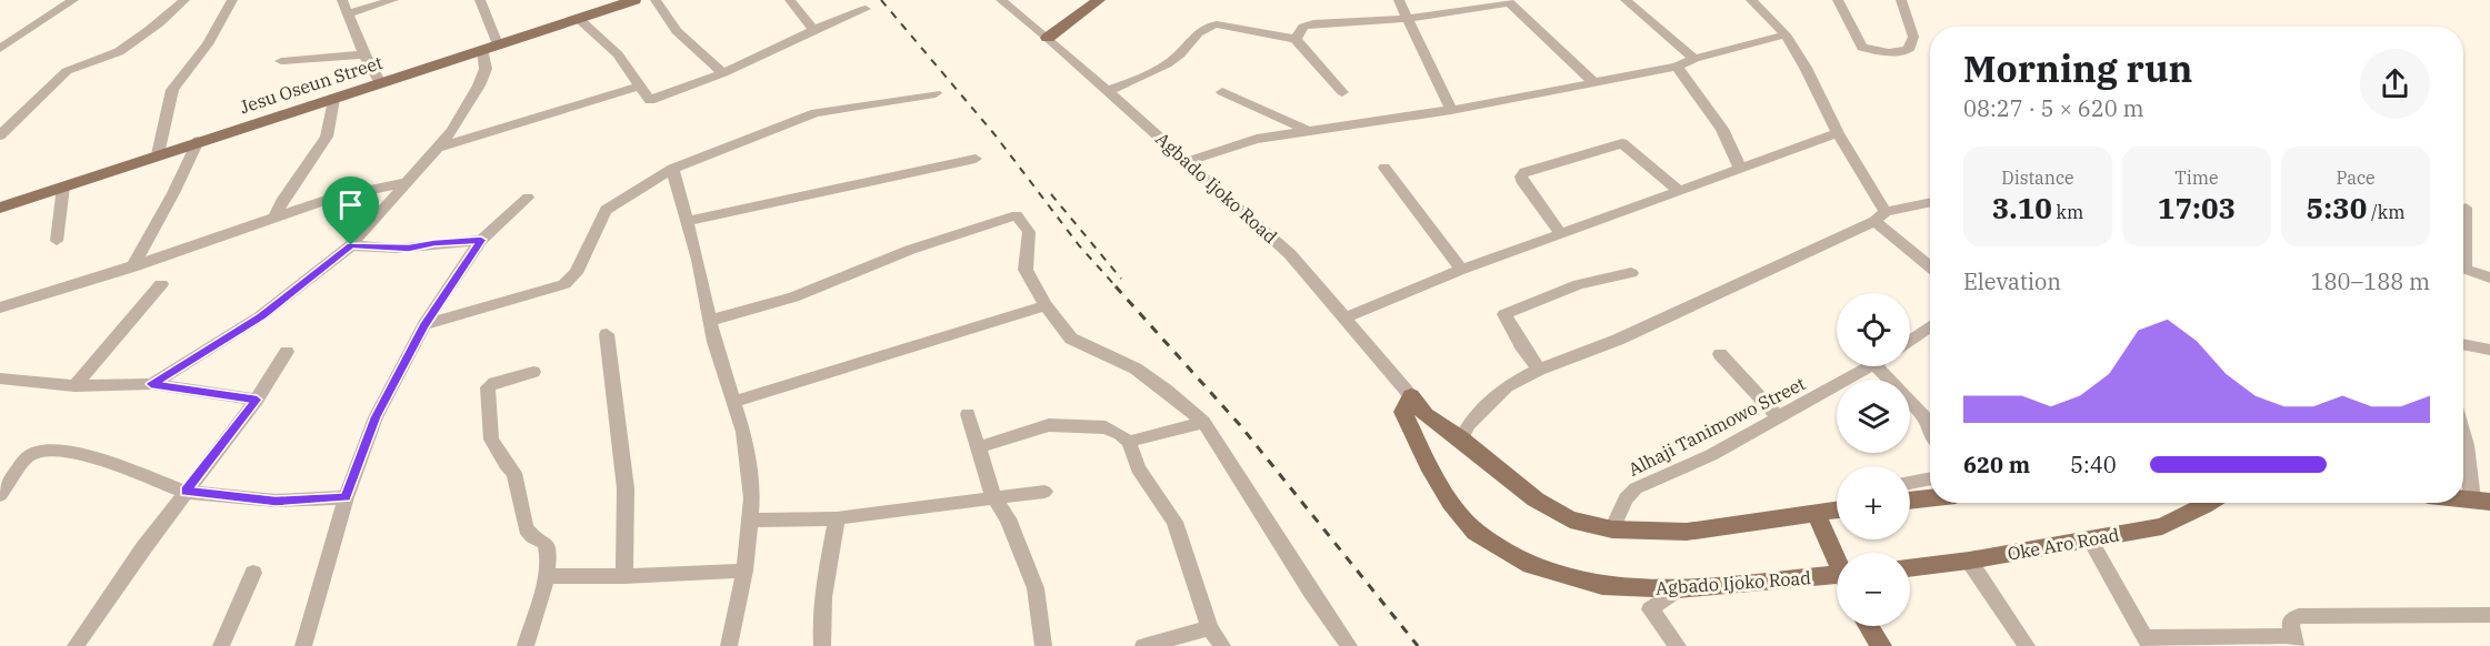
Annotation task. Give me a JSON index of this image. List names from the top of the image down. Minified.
{"streets":{"main road":["Jesu Oseun Street","Agbado Ijoko Road","Oke Aro Road"],"street":["Alhaji Tanimowo Street"]},"crossings":[["Agbado Ijoko Road","Alhaji Tanimowo Street"]],"page":{"heading":["Morning run","08:27 · 5 × 620 m"],"stats":[["Distance","3.10 km"],["Time","17:03"],["Pace","5:30 /km"]],"chart":["Elevation","180–188 m"],"map_buttons":["+","−"],"list":[{"name":"620 m","note":"5:40"}]}}
